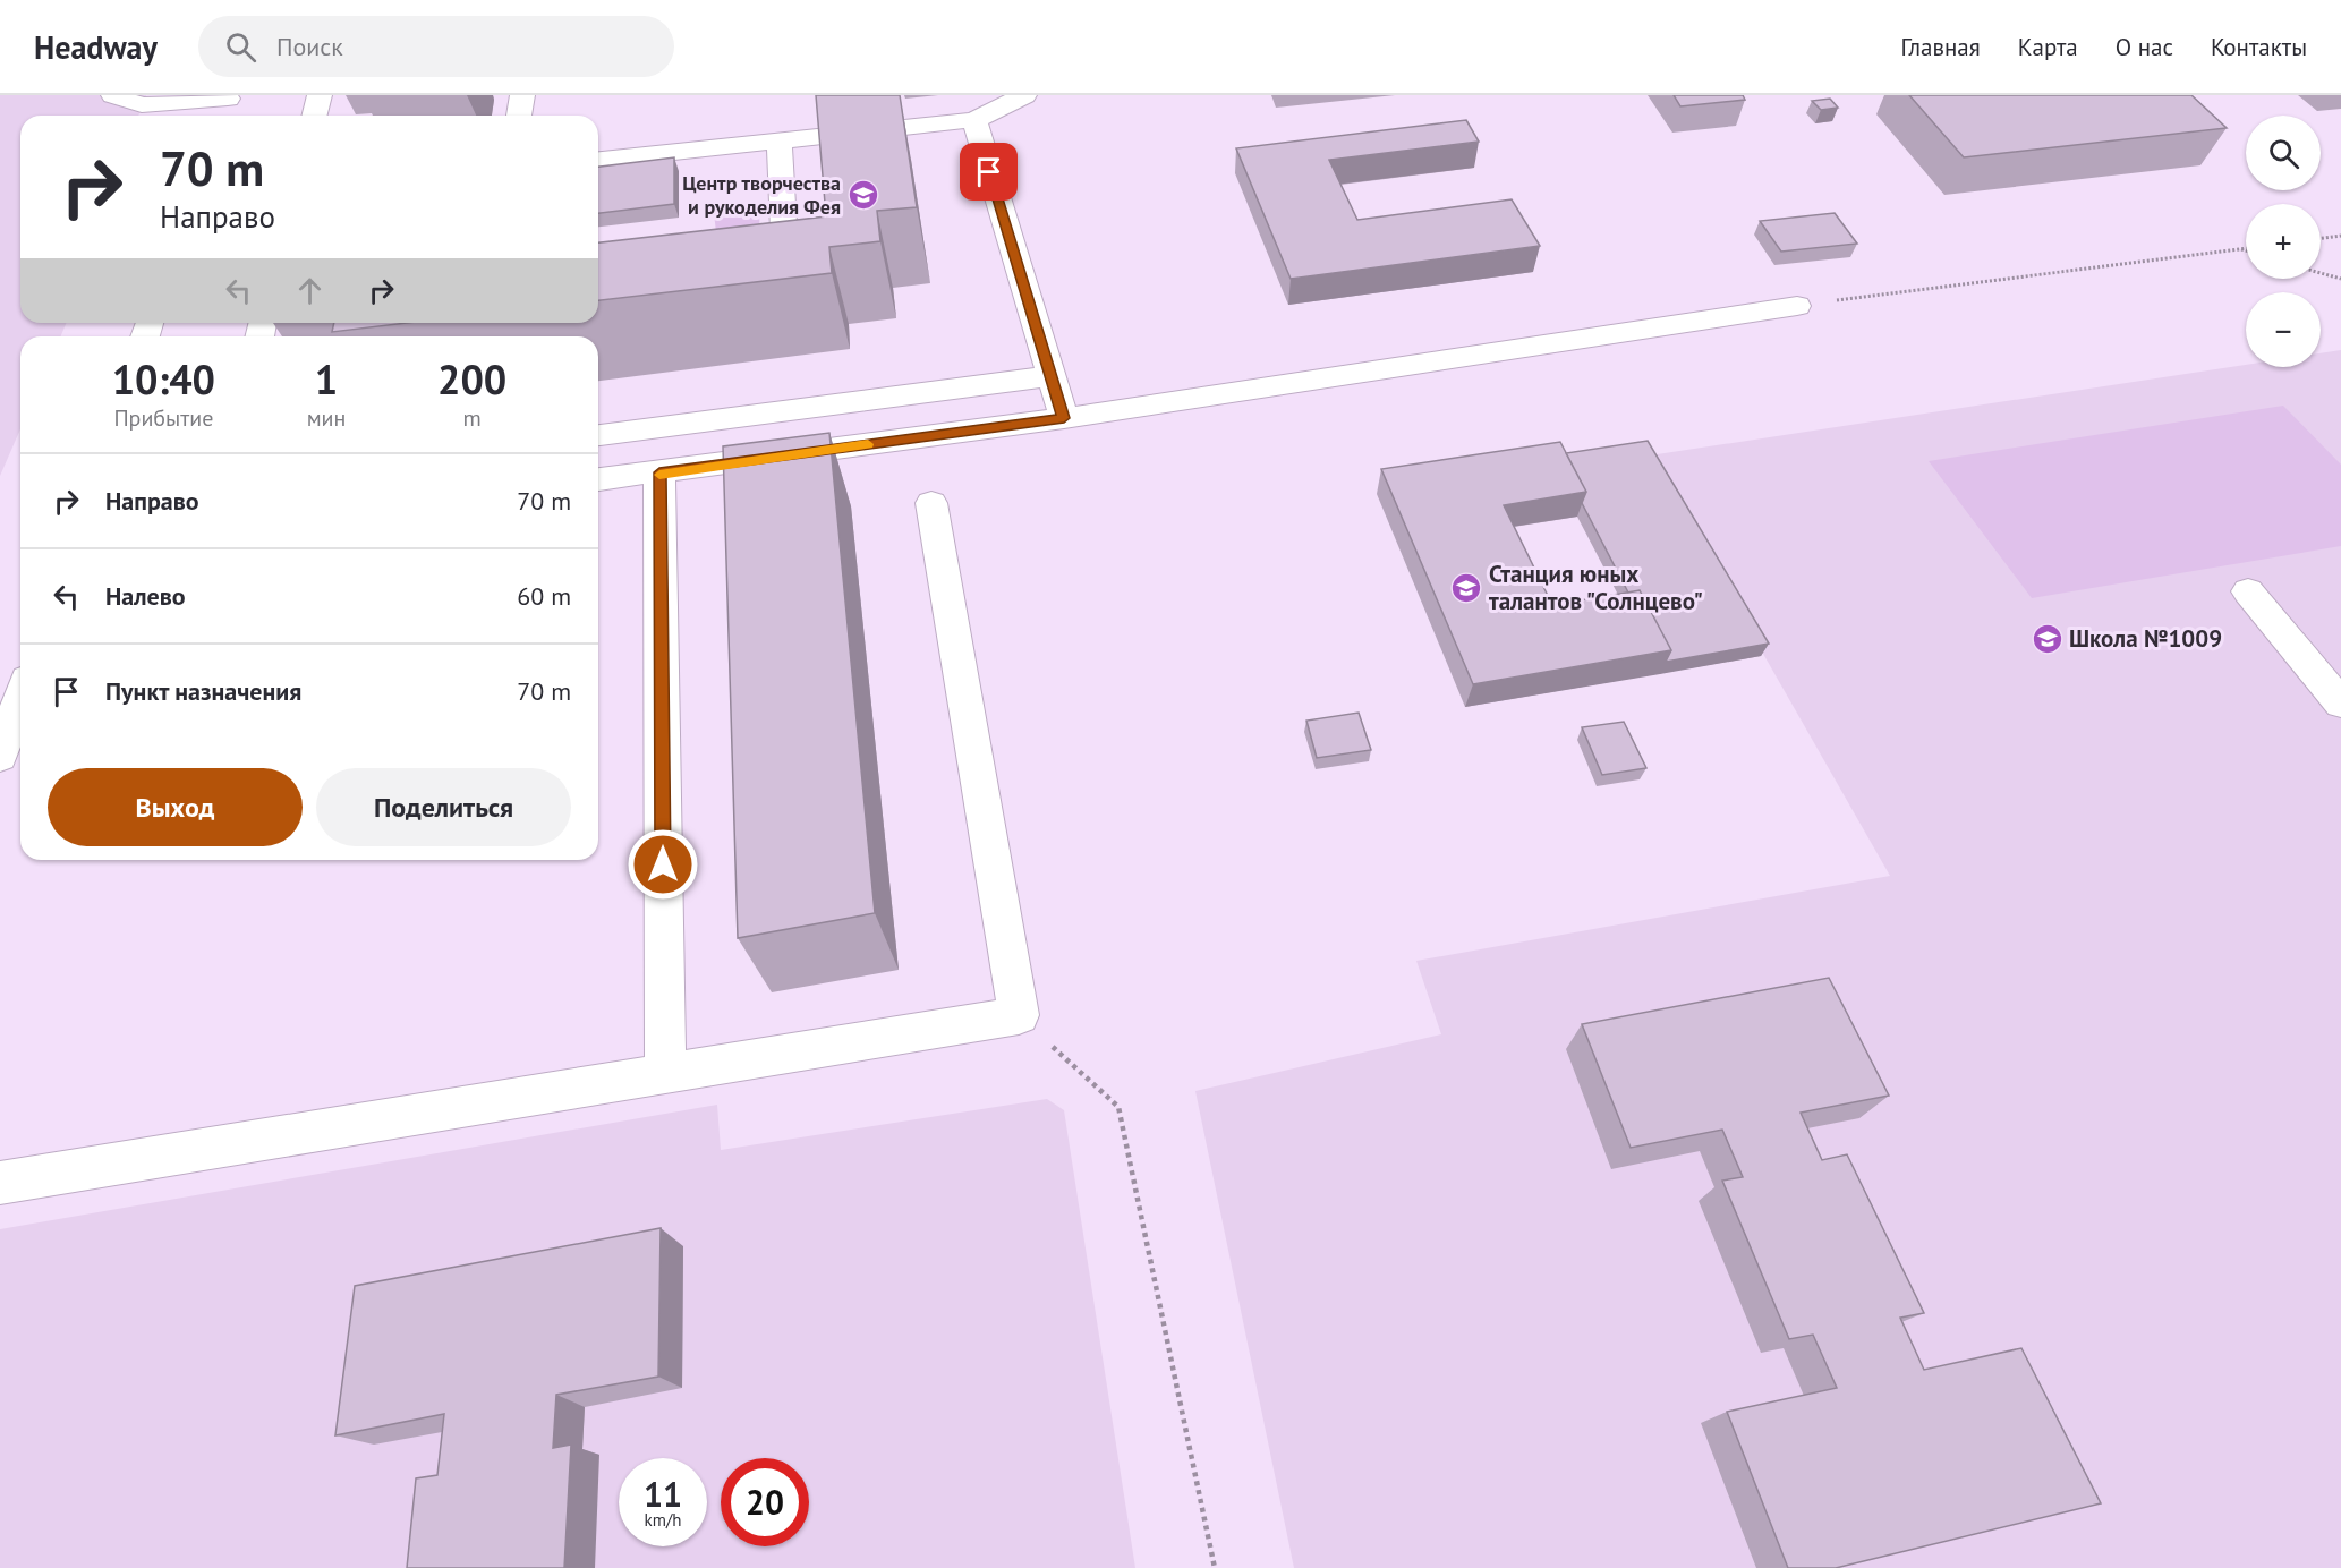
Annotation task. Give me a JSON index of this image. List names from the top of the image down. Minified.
{"places":{"school or university":["Центр творчества и рукоделия Фея","Станция юных талантов \"Солнцево\"","Школа №1009"]},"page":{"header":"Headway","search":"Поиск","nav":["Главная","Карта","О нас","Контакты"],"map_buttons":["+","−"],"turn":["70 m","Направо"],"eta":["10:40","Прибытие","1","мин","200","m"],"list":[{"name":"Направо","value":"70 m"},{"name":"Налево","value":"60 m"},{"name":"Пункт назначения","value":"70 m"}],"buttons":["Выход","Поделиться"],"speed":"11 km/h","limit":"20"}}
